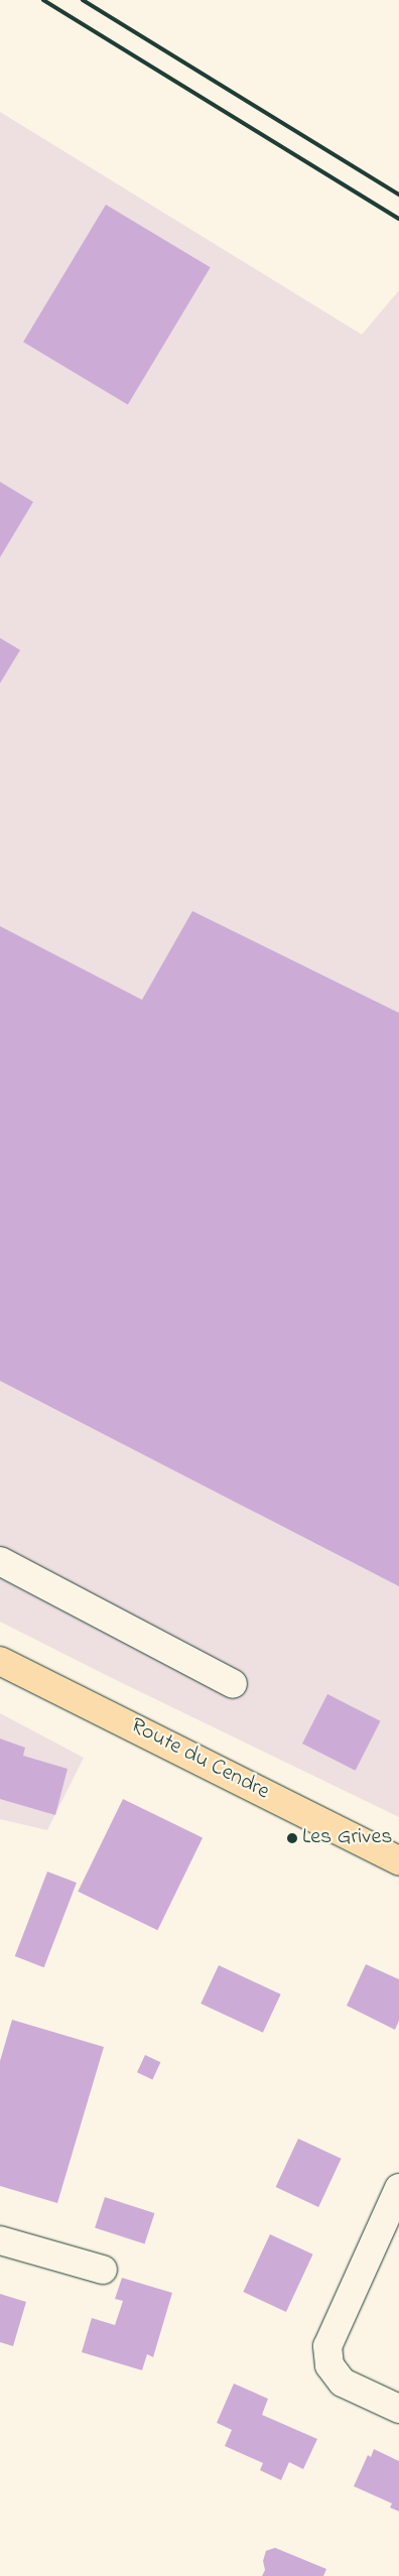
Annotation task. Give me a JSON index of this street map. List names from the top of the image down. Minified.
{"streets":{"main road":["Route du Cendre"]},"places":["Les Grives"]}
